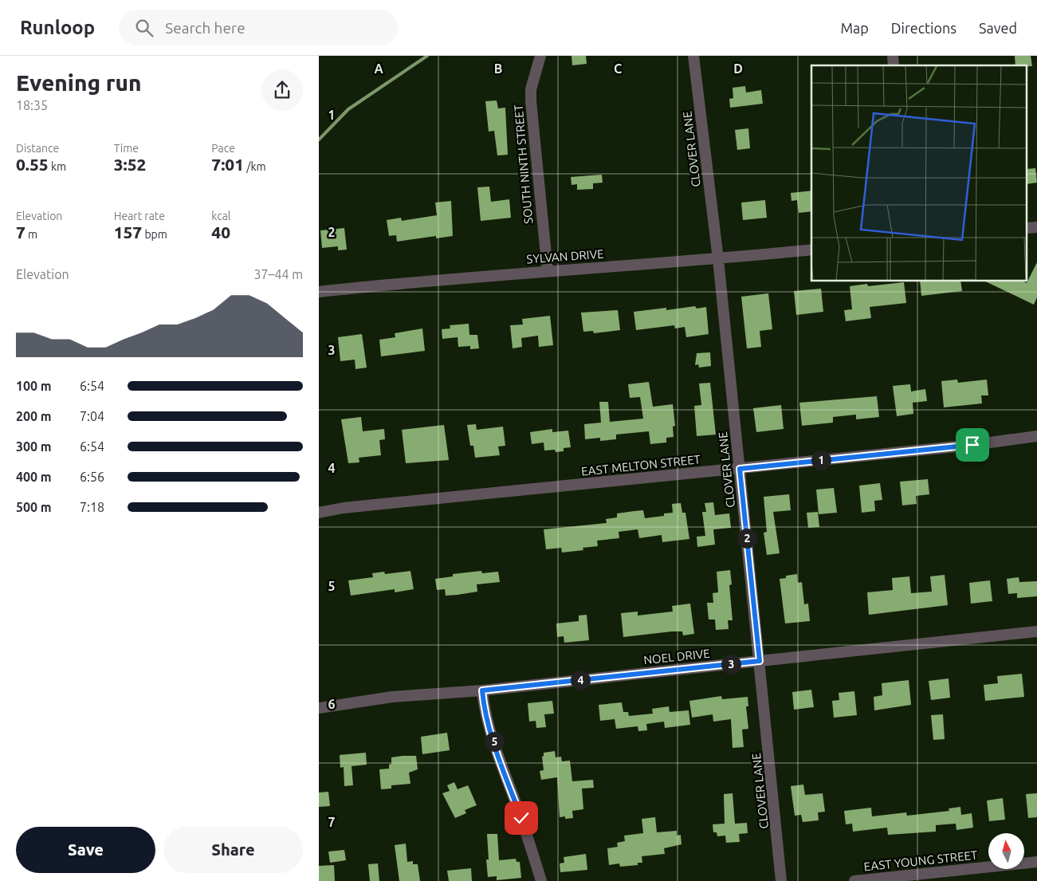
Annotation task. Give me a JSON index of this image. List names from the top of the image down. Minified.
{"streets":{"street":["CLOVER LANE","SOUTH NINTH STREET","SYLVAN DRIVE","EAST MELTON STREET","NOEL DRIVE","EAST YOUNG STREET"]},"crossings":[["CLOVER LANE","SYLVAN DRIVE"],["CLOVER LANE","EAST MELTON STREET"],["CLOVER LANE","NOEL DRIVE"],["SOUTH NINTH STREET","SYLVAN DRIVE"]],"north":"top","page":{"header":"Runloop","search":"Search here","nav":["Map","Directions","Saved"],"heading":["Evening run","18:35"],"stats":[["Distance","0.55 km"],["Time","3:52"],["Pace","7:01 /km"],["Elevation","7 m"],["Heart rate","157 bpm"],["kcal","40"]],"chart":["Elevation","37–44 m"],"list":[{"name":"100 m","note":"6:54"},{"name":"200 m","note":"7:04"},{"name":"300 m","note":"6:54"},{"name":"400 m","note":"6:56"},{"name":"500 m","note":"7:18"}],"pins":["1","2","3","4","5"],"buttons":["Save","Share"]},"grid":{"columns":["A","B","C","D"],"rows":["1","2","3","4","5","6","7"]}}
